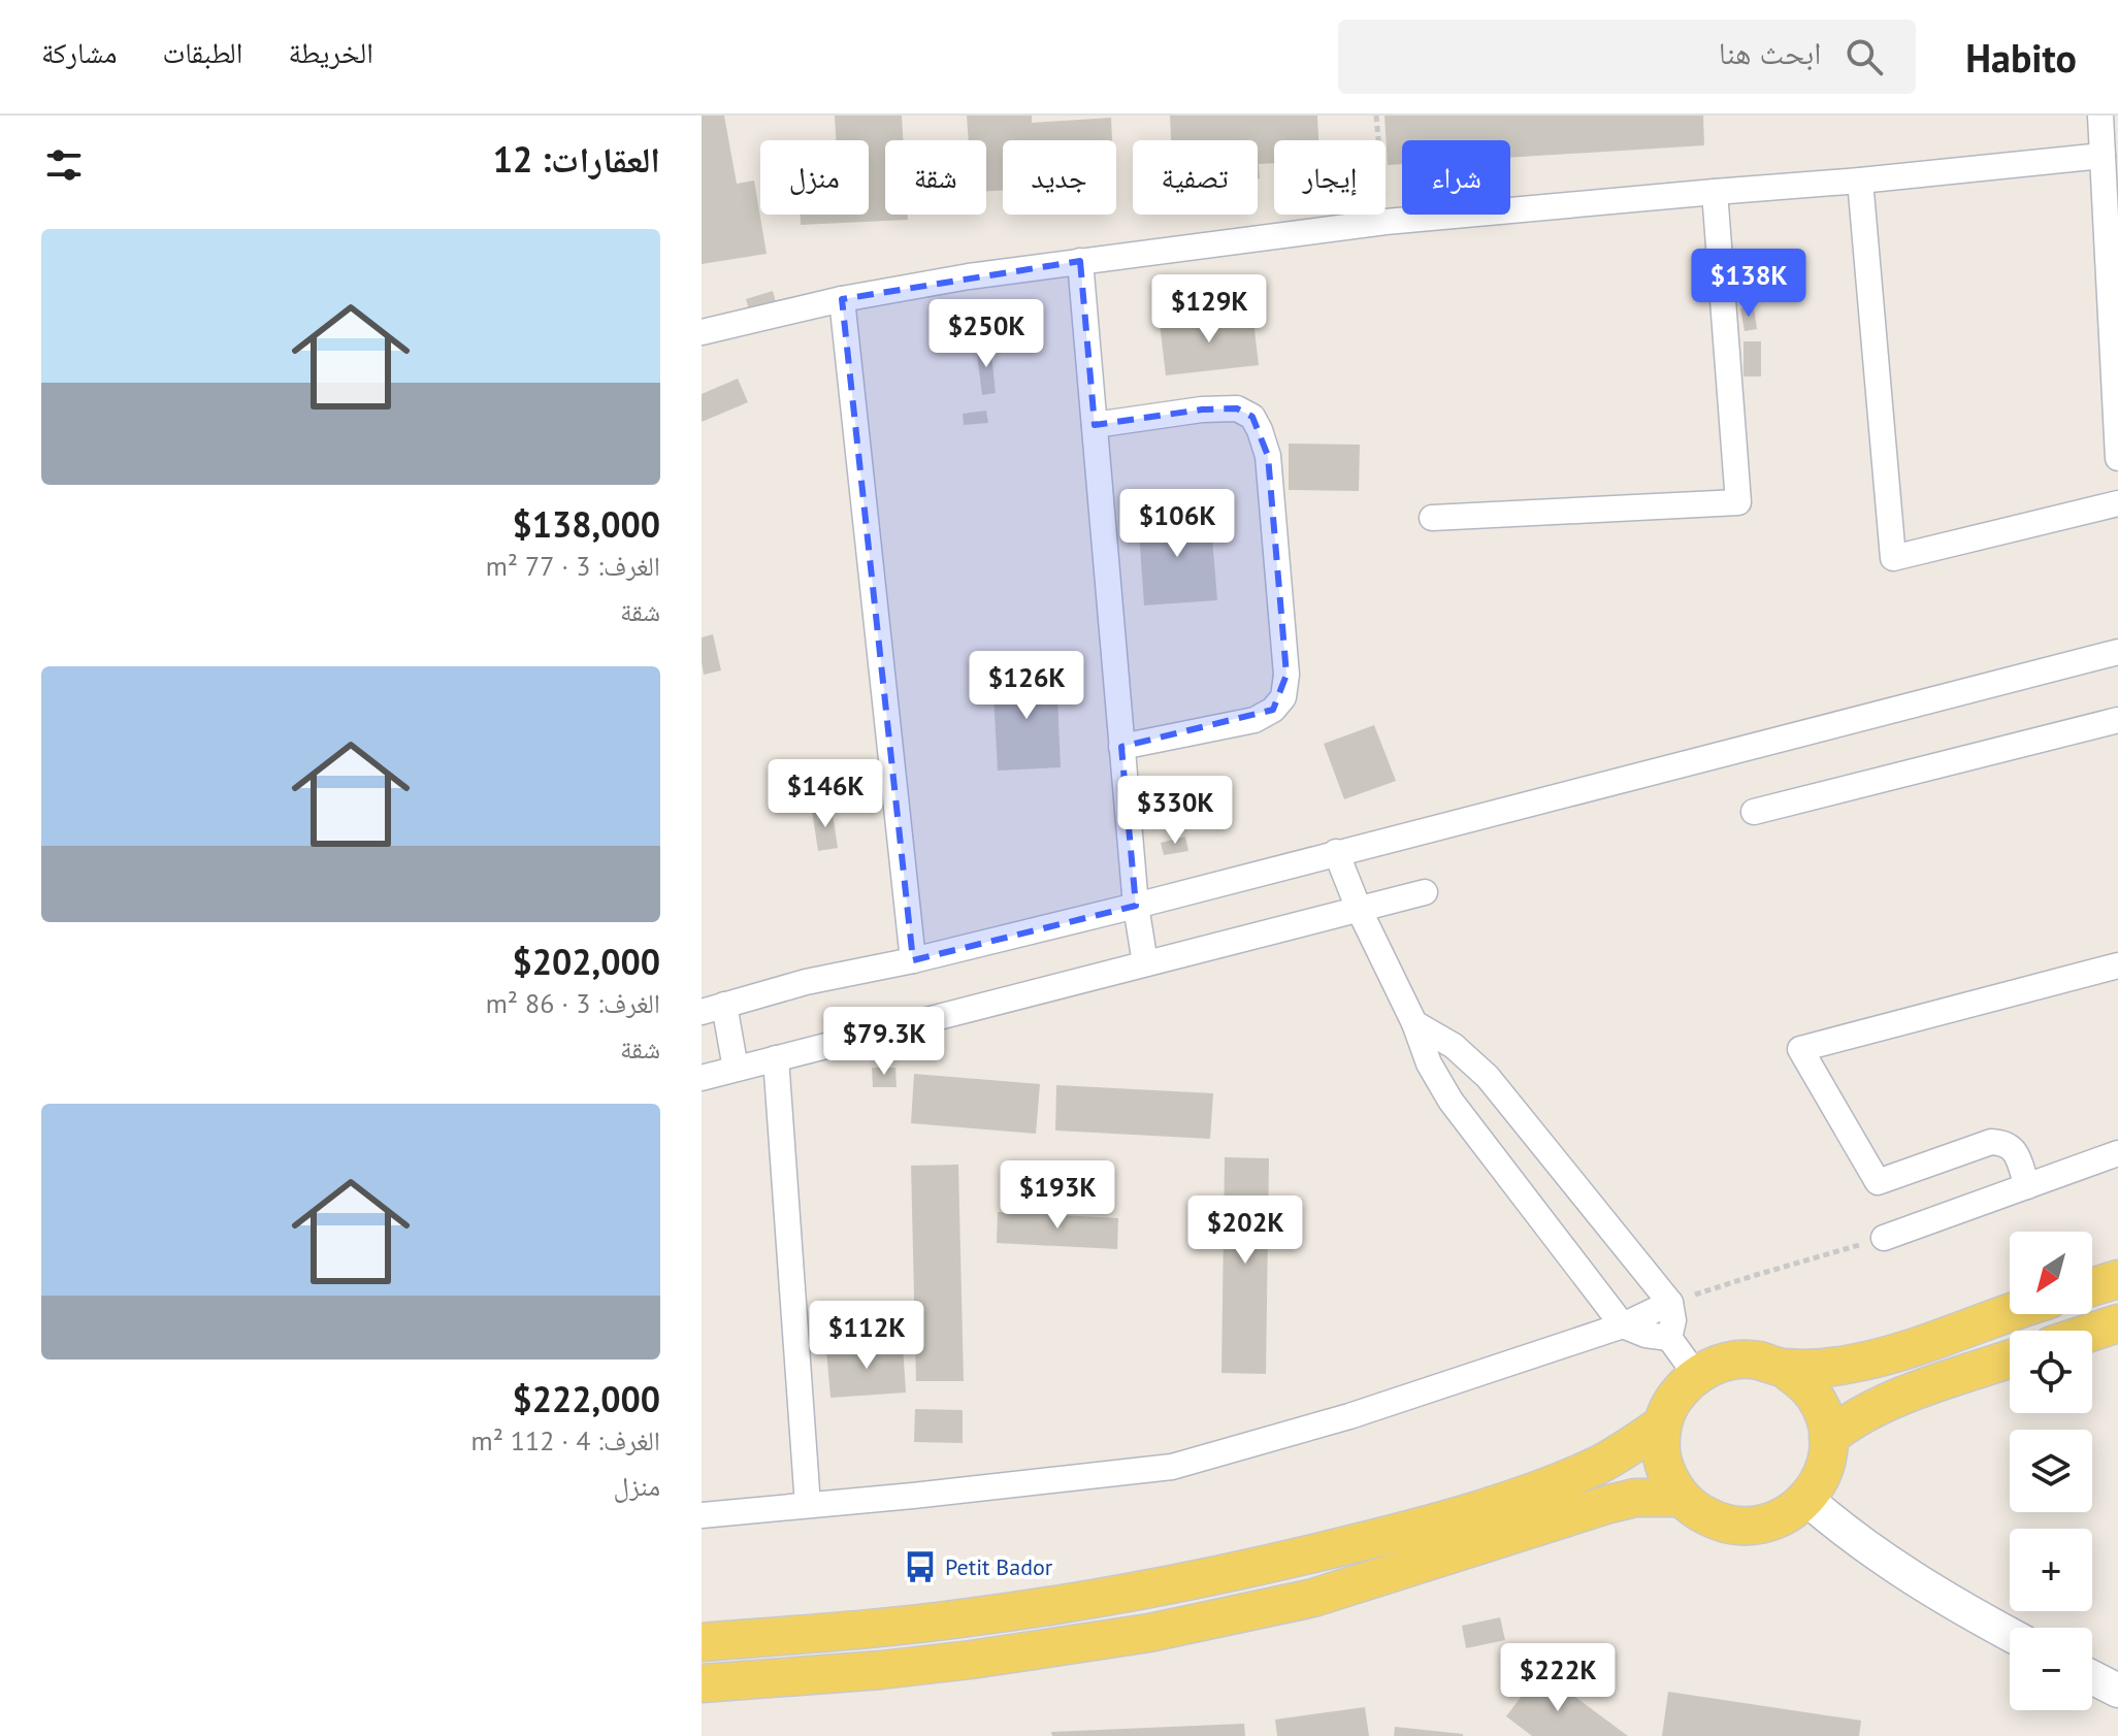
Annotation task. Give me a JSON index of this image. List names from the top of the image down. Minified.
{"places":{"bus stop":["Petit Bador"]},"north":"bottom left","page":{"header":"Habito","search":"ابحث هنا","nav":["الخريطة","الطبقات","مشاركة"],"heading":"العقارات: 12","chip":["شراء","إيجار","تصفية","جديد","شقة","منزل"],"list":[{"name":"$138,000","note":"الغرف: 3 · 77 m² · شقة"},{"name":"$202,000","note":"الغرف: 3 · 86 m² · شقة"},{"name":"$222,000","note":"الغرف: 4 · 112 m² · منزل"}],"price":["$138K","$129K","$250K","$106K","$126K","$146K","$330K","$79.3K","$193K","$202K","$112K","$222K"],"map_buttons":["+","−"]}}
